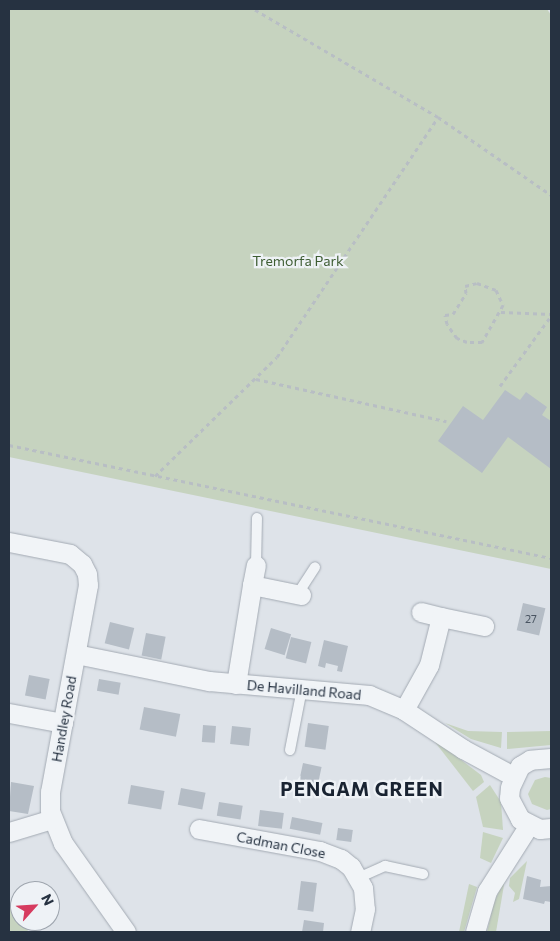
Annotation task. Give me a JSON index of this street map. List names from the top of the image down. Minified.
{"streets":{"street":["De Havilland Road","Handley Road","Cadman Close"]},"crossings":[["De Havilland Road","Handley Road"]],"districts":["PENGAM GREEN"],"parks":["Tremorfa Park"],"house_numbers":["27"],"north":"top right"}
